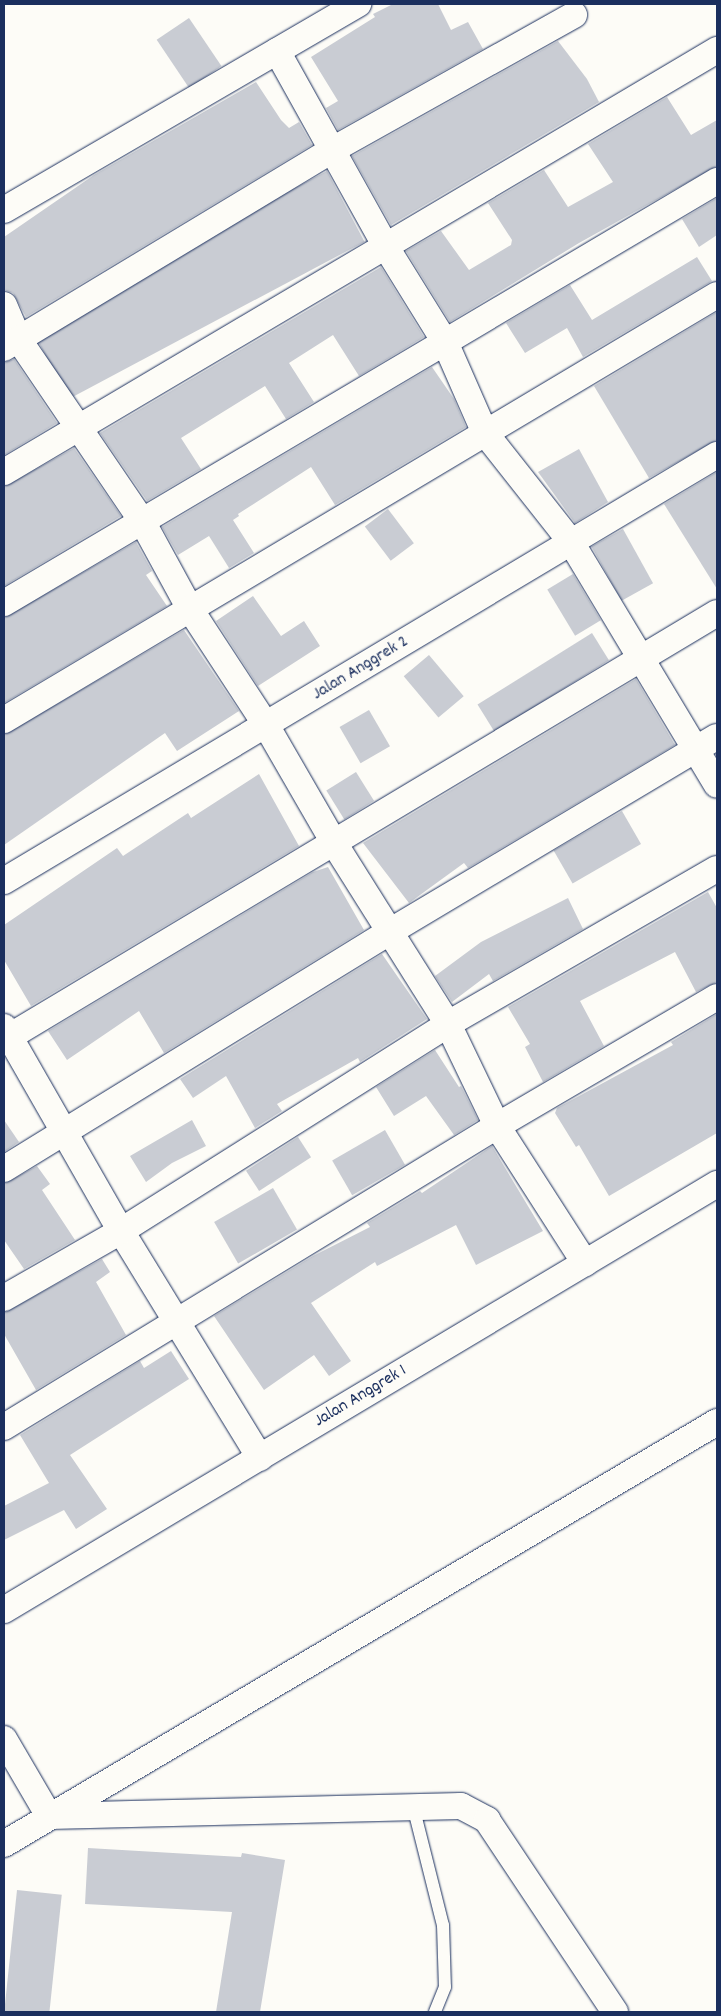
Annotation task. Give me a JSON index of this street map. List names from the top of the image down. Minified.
{"streets":{"street":["Jalan Anggrek 2","Jalan Anggrek 1"]}}
